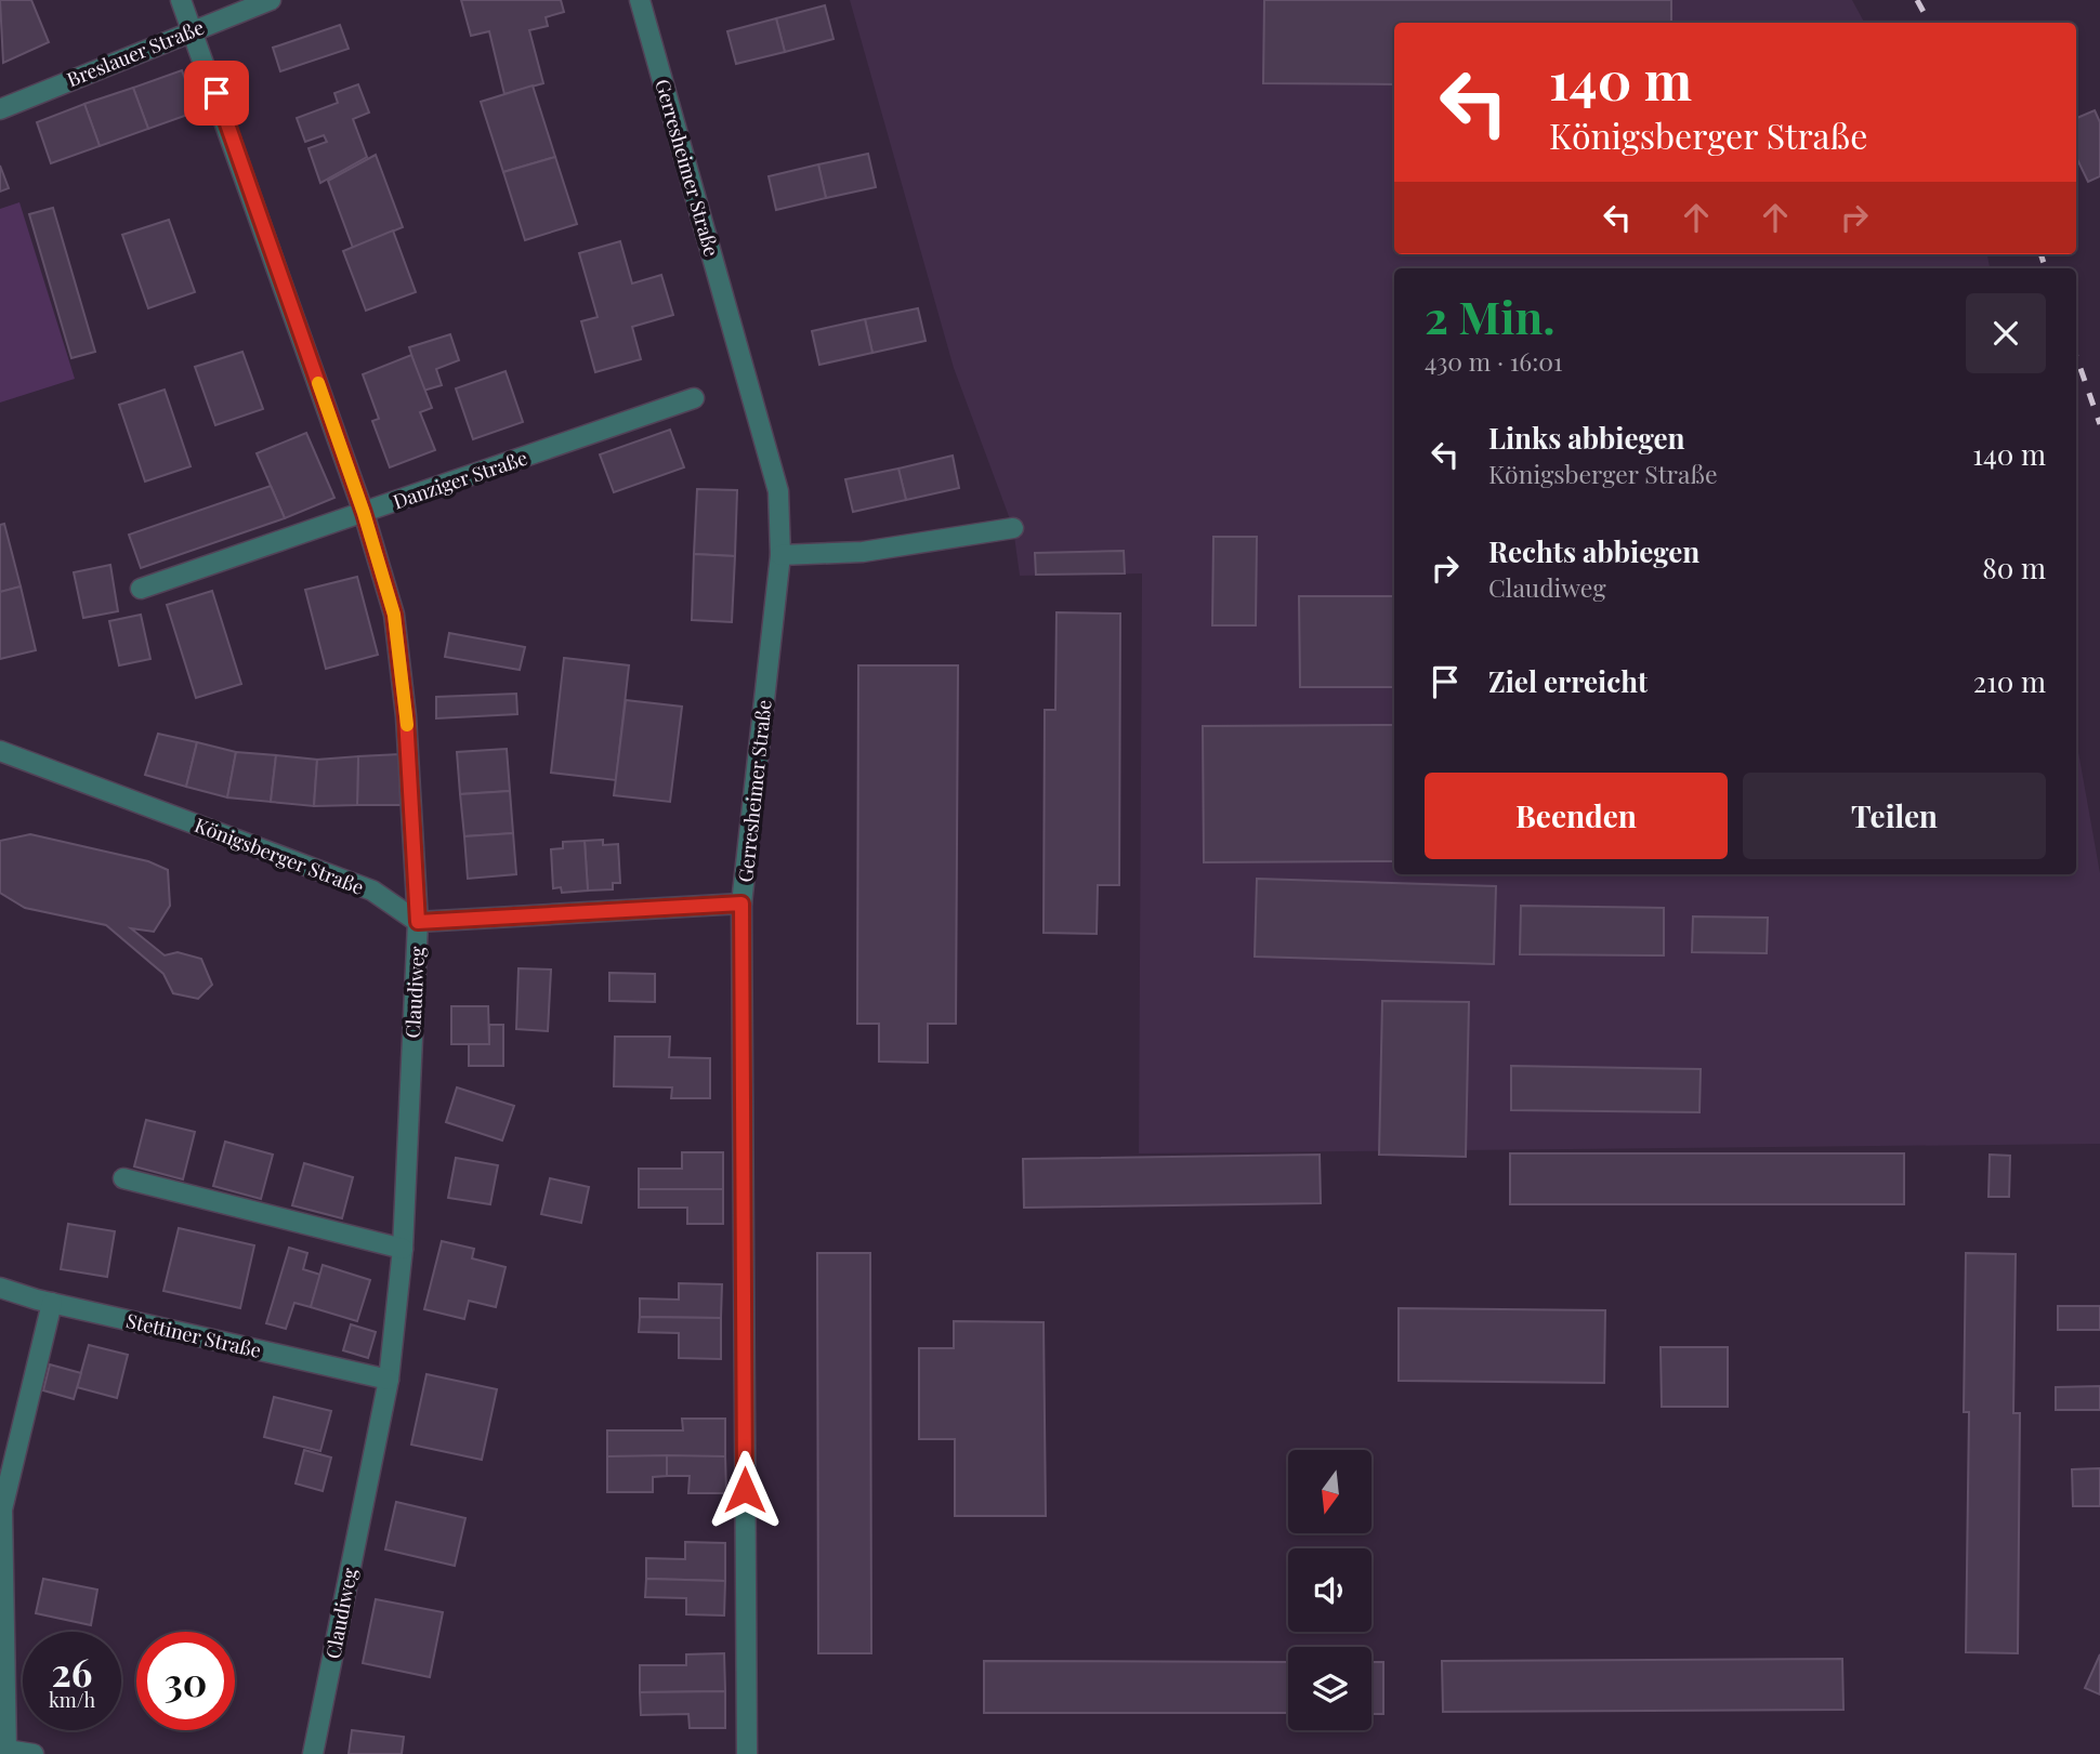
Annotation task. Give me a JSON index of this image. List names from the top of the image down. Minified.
{"streets":{"street":["Breslauer Straße","Gerresheimer Straße","Danziger Straße","Königsberger Straße","Claudiweg","Stettiner Straße"]},"crossings":[["Breslauer Straße","Claudiweg"],["Danziger Straße","Claudiweg"],["Königsberger Straße","Claudiweg"],["Claudiweg","Stettiner Straße"]],"north":"bottom","page":{"turn":["140 m","Königsberger Straße"],"heading":["2 Min.","430 m · 16:01"],"list":[{"name":"Links abbiegen","note":"Königsberger Straße","value":"140 m"},{"name":"Rechts abbiegen","note":"Claudiweg","value":"80 m"},{"name":"Ziel erreicht","value":"210 m"}],"buttons":["Beenden","Teilen"],"speed":"26 km/h","limit":"30"}}
